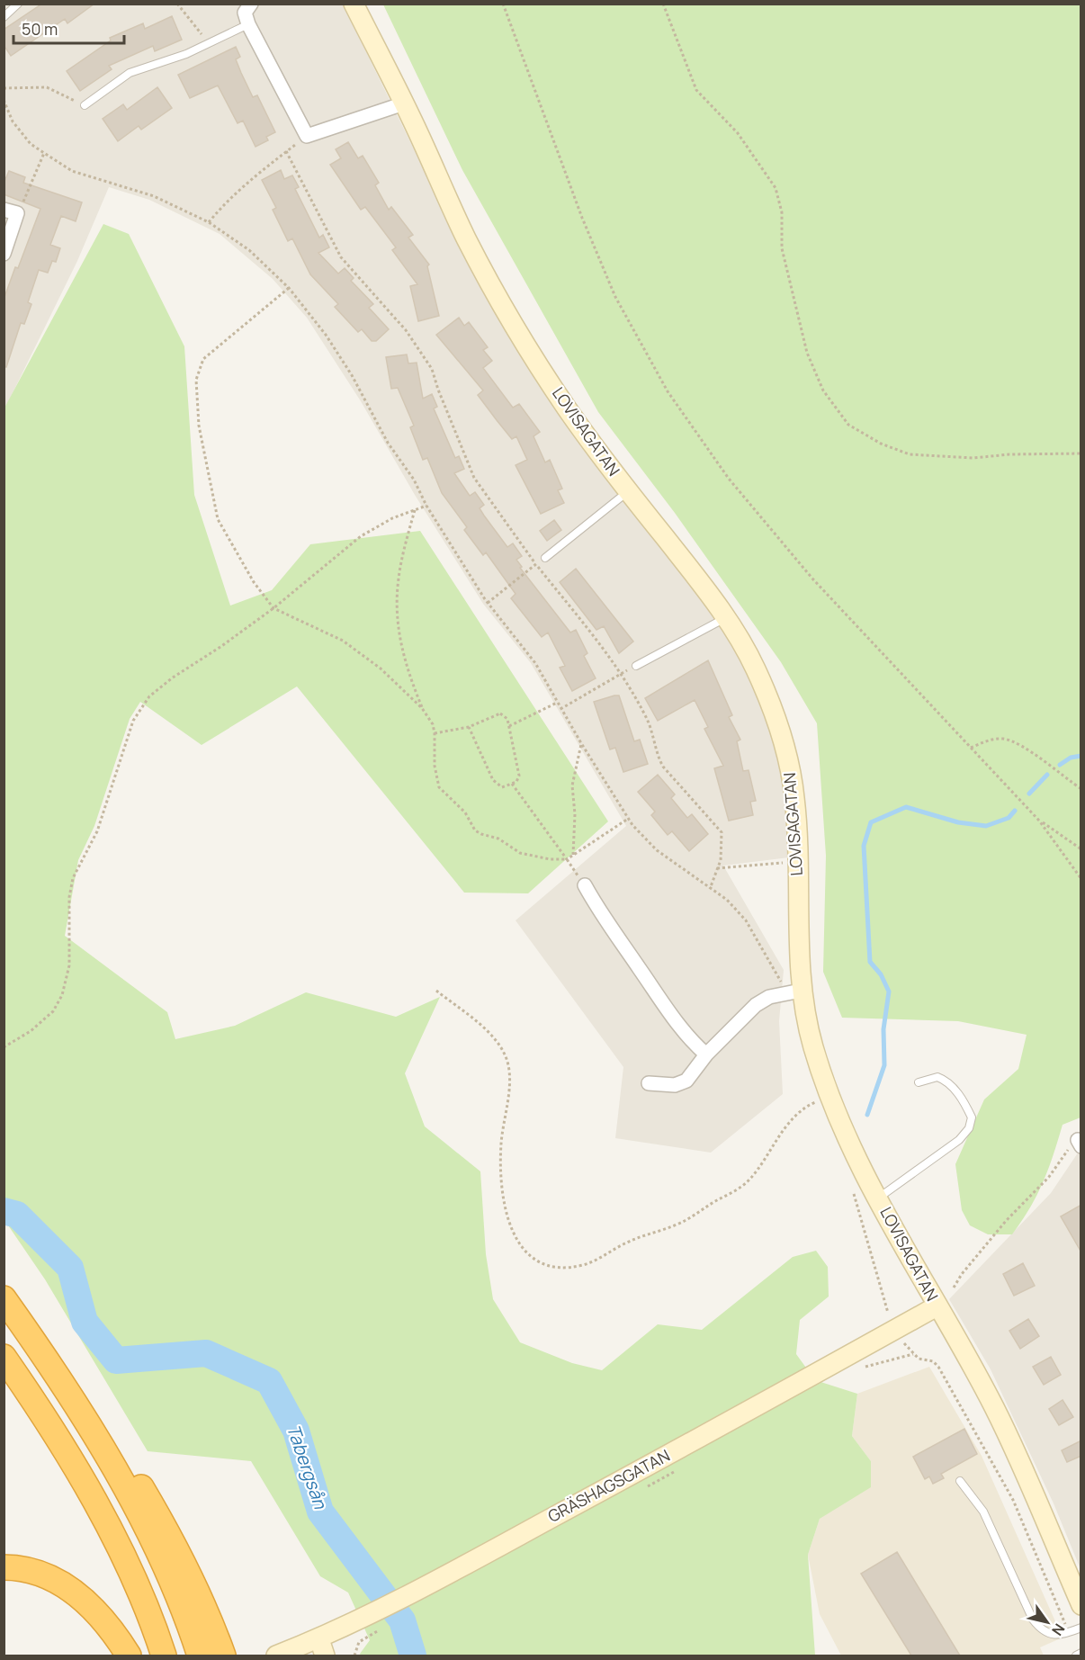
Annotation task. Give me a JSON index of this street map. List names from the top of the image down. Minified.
{"streets":{"street":["LOVISAGATAN","GRÄSHAGSGATAN"]},"crossings":[["LOVISAGATAN","GRÄSHAGSGATAN"]],"water":["Tabergsån"],"scale_bar":"50 m","north":"bottom right"}
